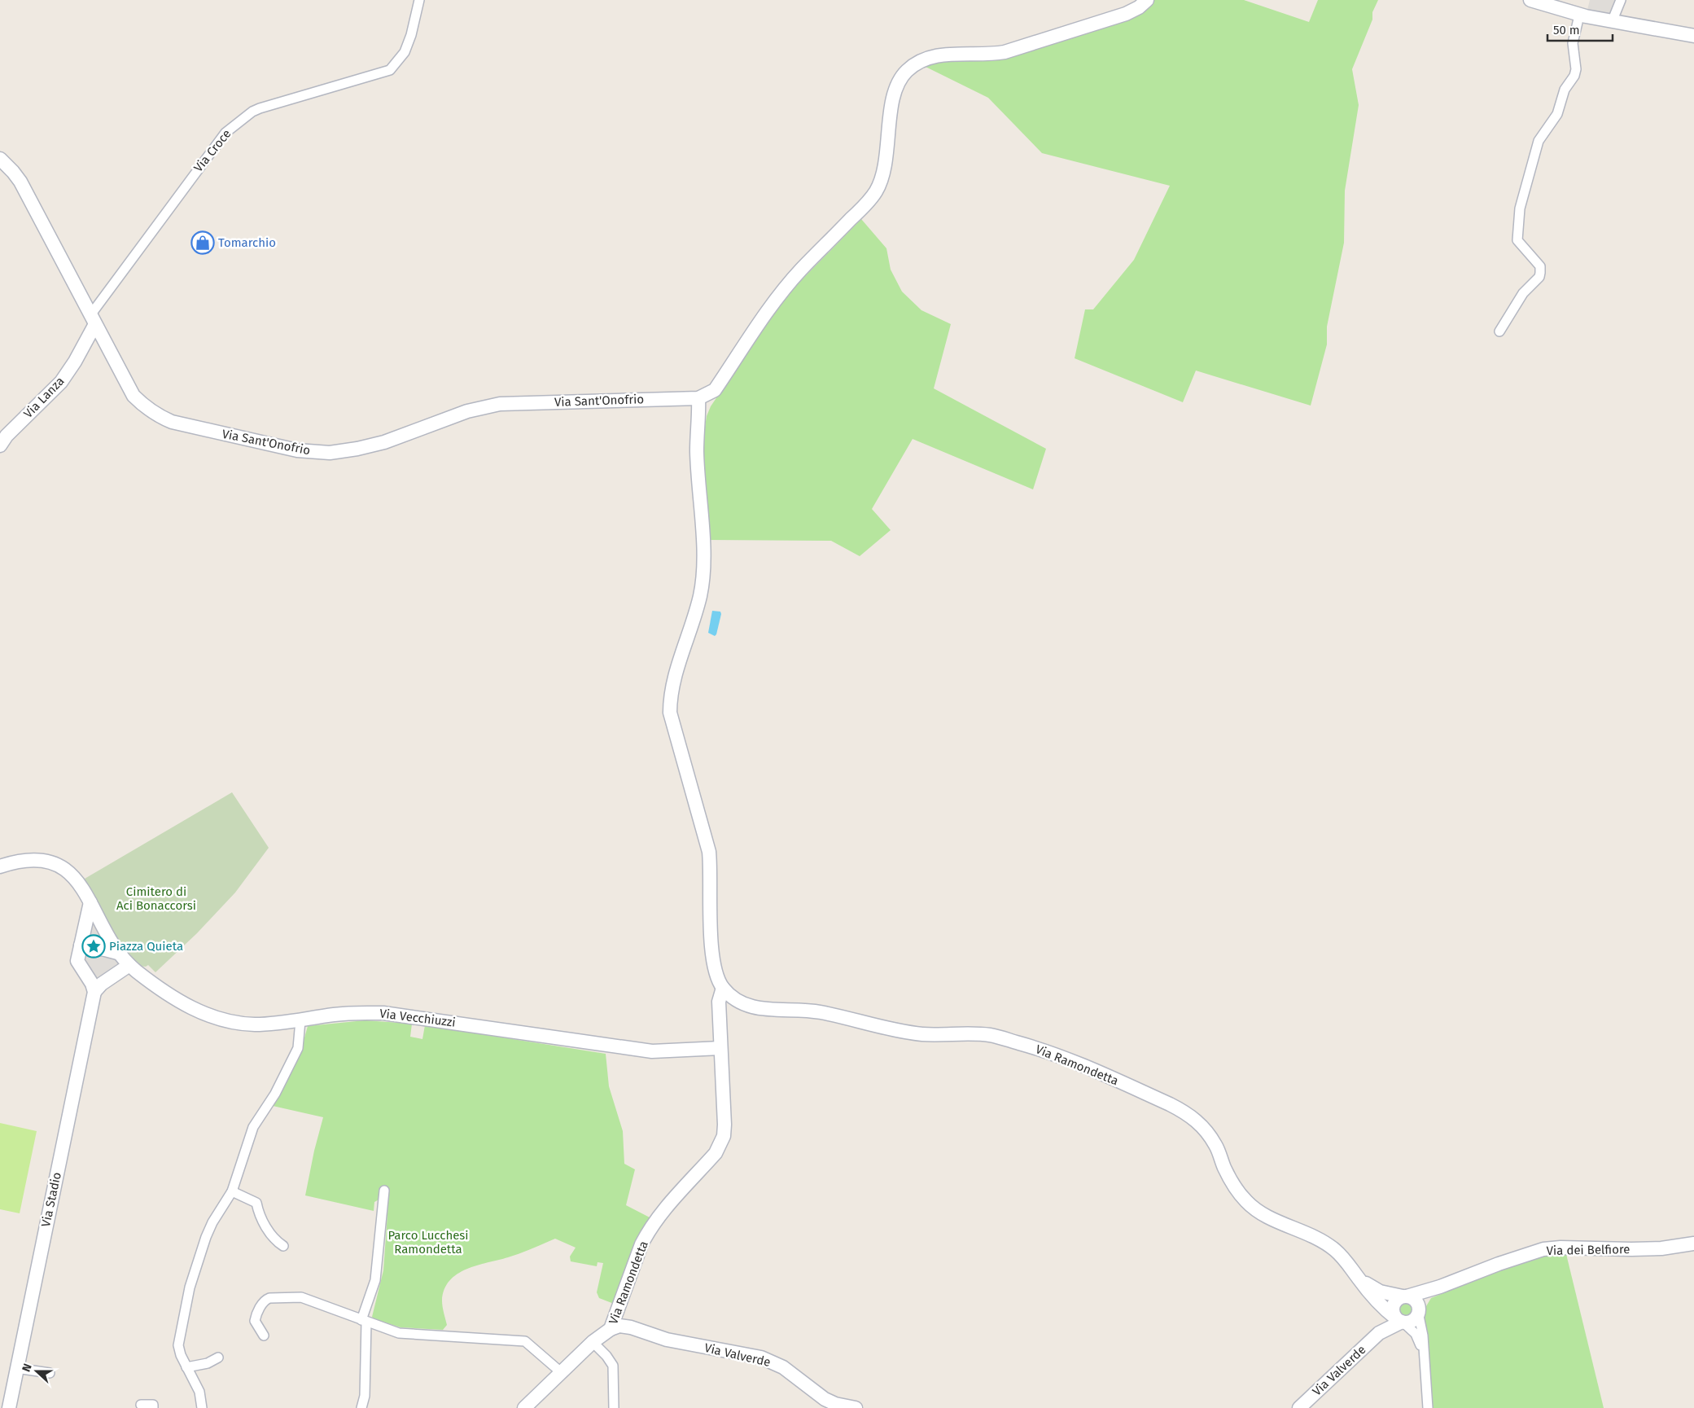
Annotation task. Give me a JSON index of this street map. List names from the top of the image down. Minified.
{"streets":{"street":["Via Croce","Via Lanza","Via Sant'Onofrio","Via Vecchiuzzi","Via Ramondetta","Via Stadio","Via dei Belfiore","Via Valverde"]},"crossings":[["Via Croce","Via Lanza"],["Via Croce","Via Sant'Onofrio"],["Via Lanza","Via Sant'Onofrio"],["Via Vecchiuzzi","Via Ramondetta"],["Via Ramondetta","Via dei Belfiore"],["Via Ramondetta","Via Valverde"],["Via dei Belfiore","Via Valverde"]],"parks":["Cimitero di Aci Bonaccorsi","Parco Lucchesi Ramondetta"],"places":{"shop":["Tomarchio"],"place":["Piazza Quieta"]},"scale_bar":"50 m","north":"left"}
